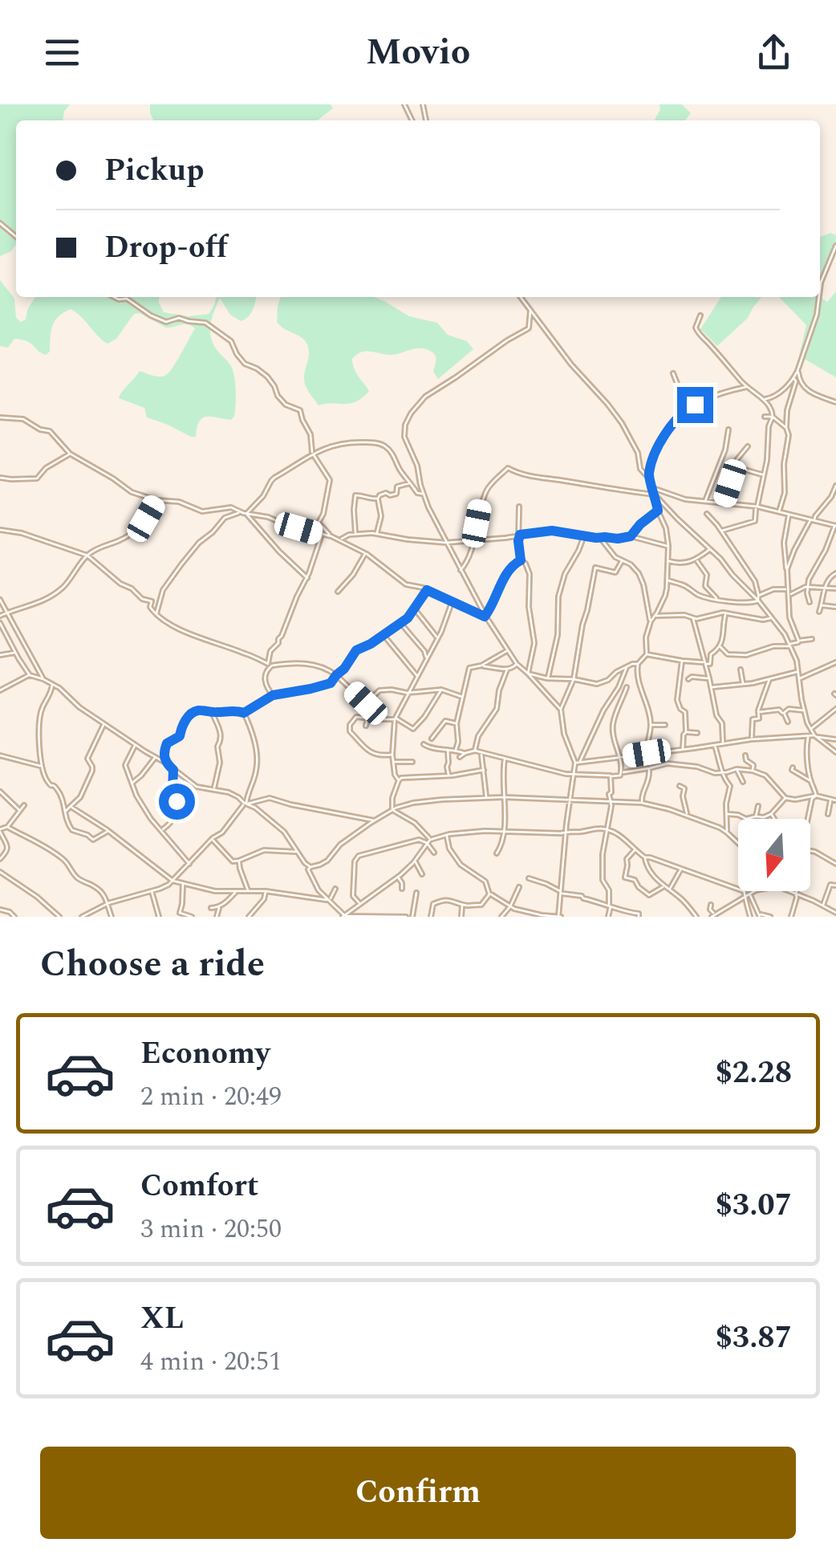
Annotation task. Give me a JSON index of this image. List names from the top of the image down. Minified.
{"north":"bottom","page":{"header":"Movio","banner":["Pickup","Drop-off"],"heading":"Choose a ride","list":[{"name":"Economy","note":"2 min · 20:49","value":"$2.28"},{"name":"Comfort","note":"3 min · 20:50","value":"$3.07"},{"name":"XL","note":"4 min · 20:51","value":"$3.87"}],"buttons":"Confirm"}}
